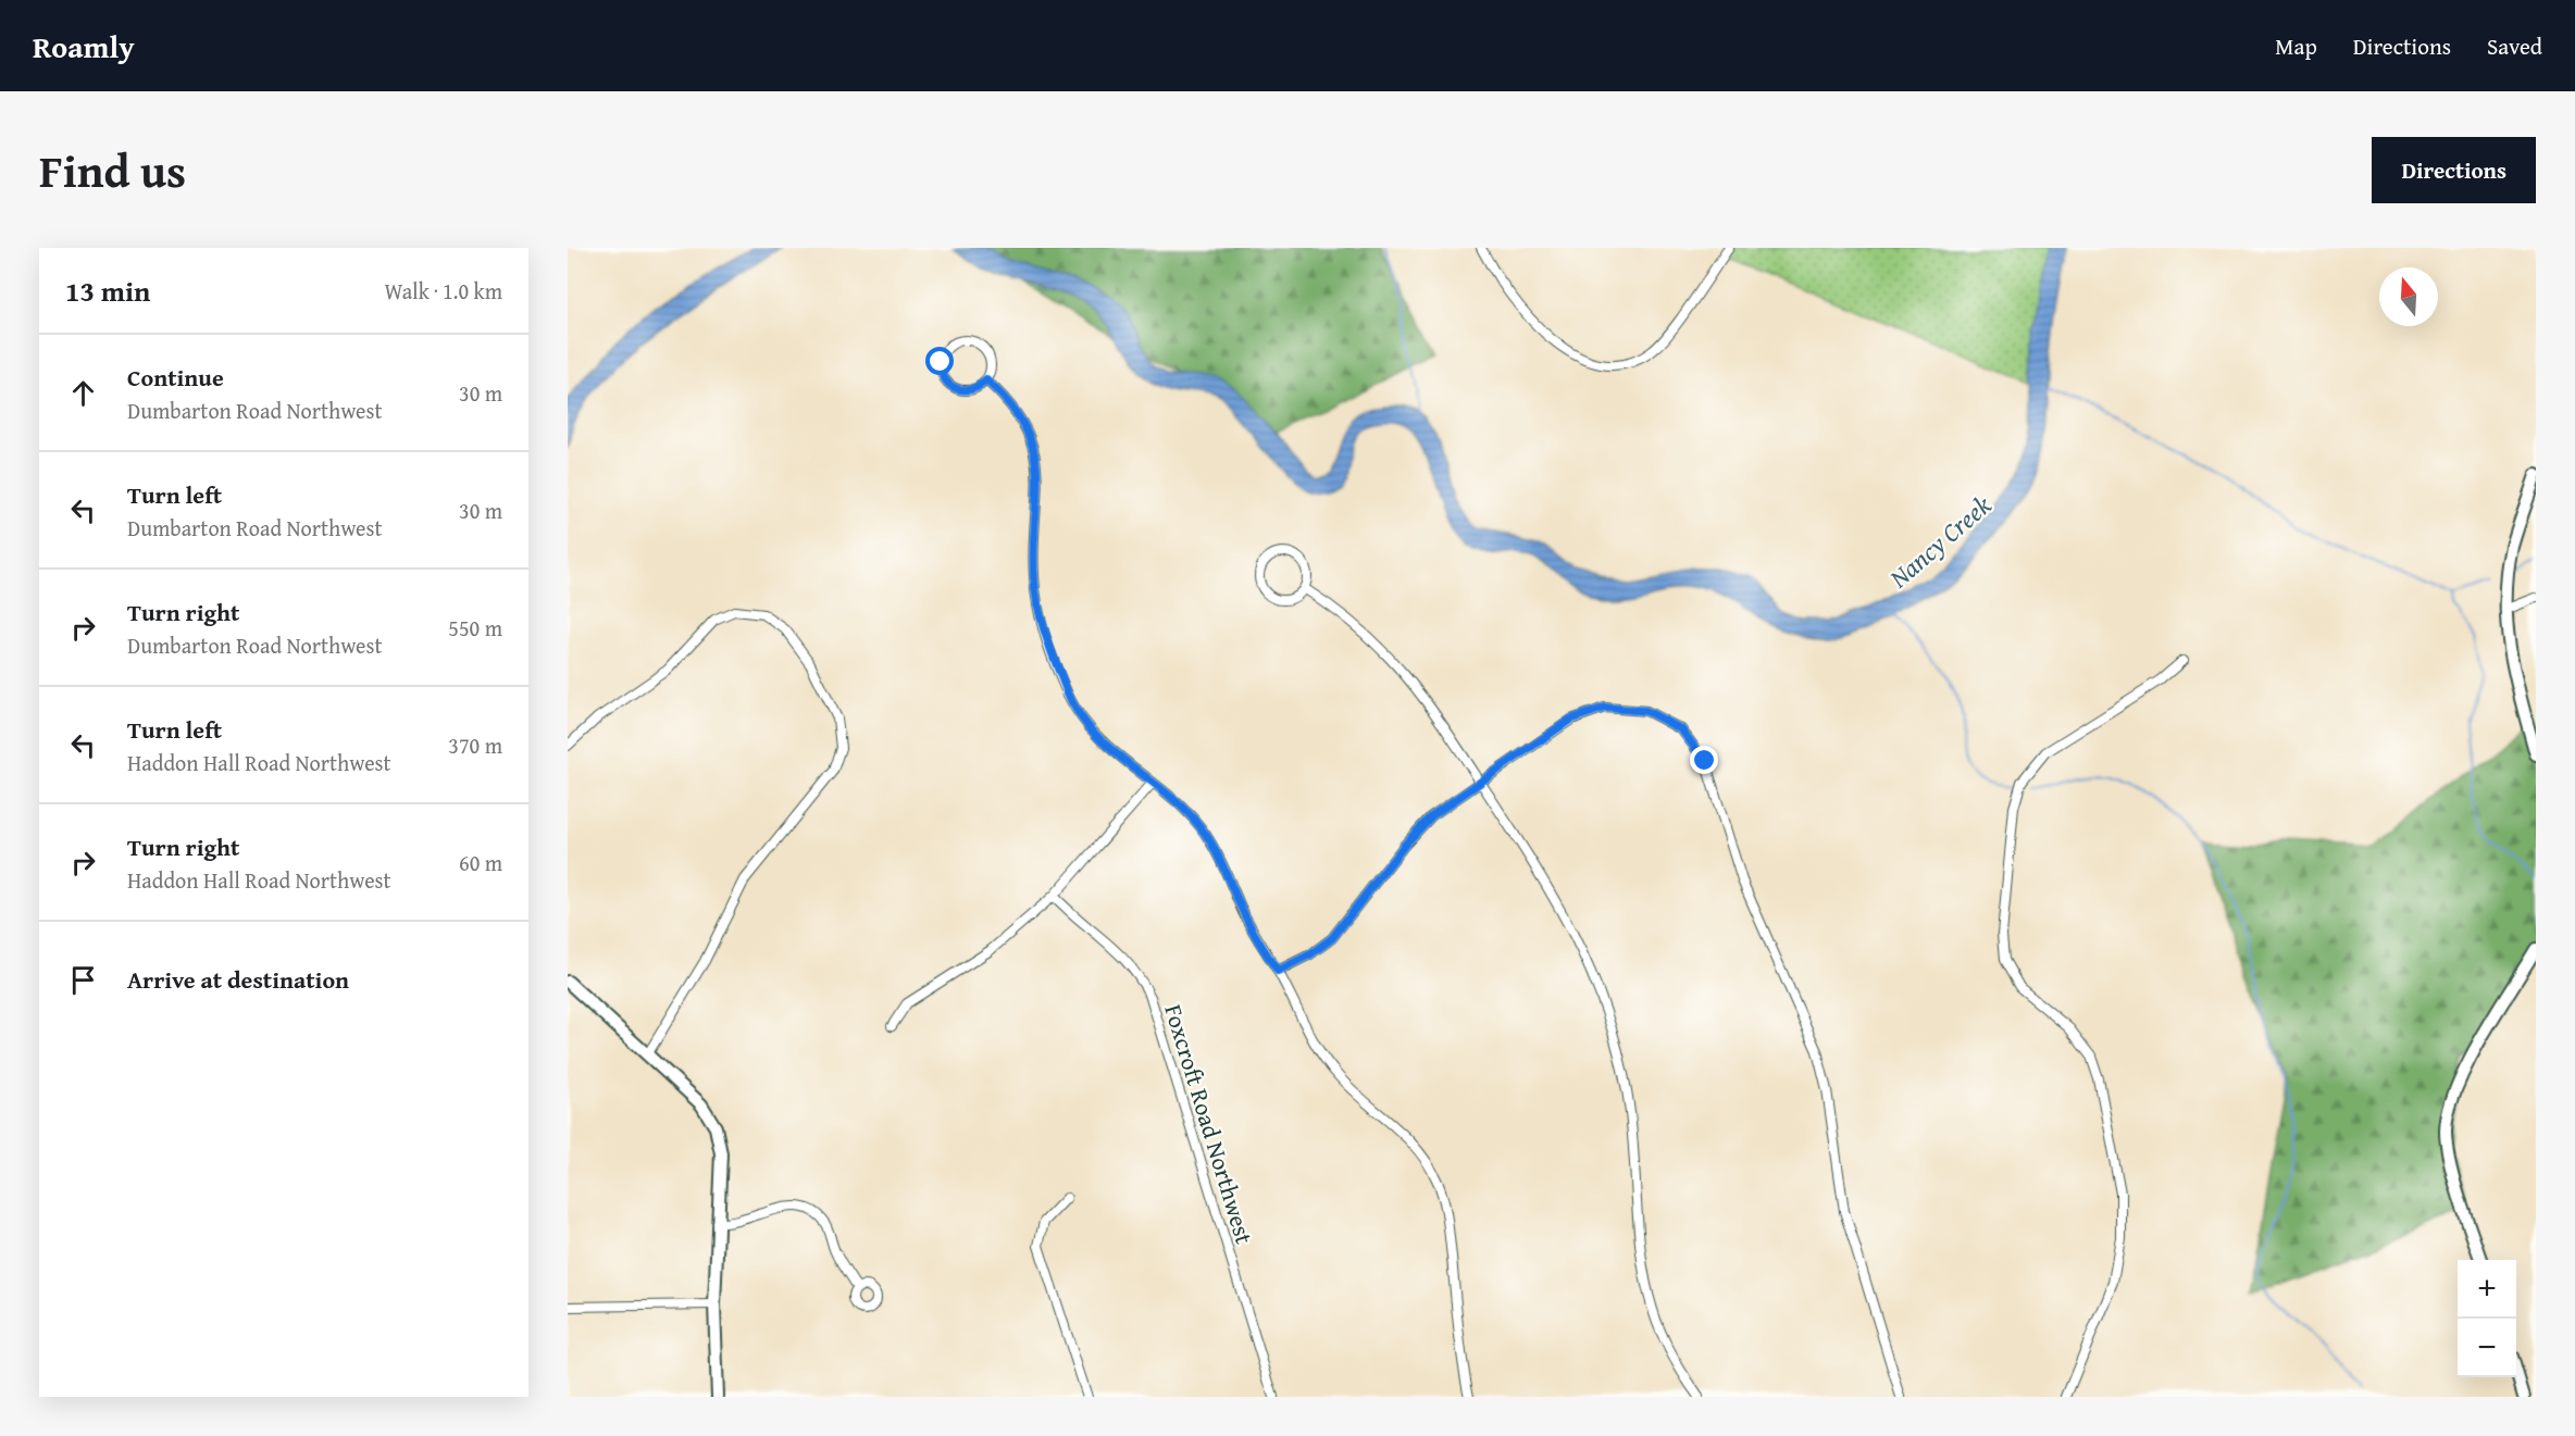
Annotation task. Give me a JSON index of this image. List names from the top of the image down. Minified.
{"streets":{"street":["Foxcroft Road Northwest"]},"water":["Nancy Creek"],"north":"top","page":{"header":"Roamly","nav":["Map","Directions","Saved"],"title":"Find us","buttons":"Directions","heading":["13 min","Walk · 1.0 km"],"list":[["Continue","Dumbarton Road Northwest","30 m"],["Turn left","Dumbarton Road Northwest","30 m"],["Turn right","Dumbarton Road Northwest","550 m"],["Turn left","Haddon Hall Road Northwest","370 m"],["Turn right","Haddon Hall Road Northwest","60 m"],"Arrive at destination"],"map_buttons":["+","−"]}}
